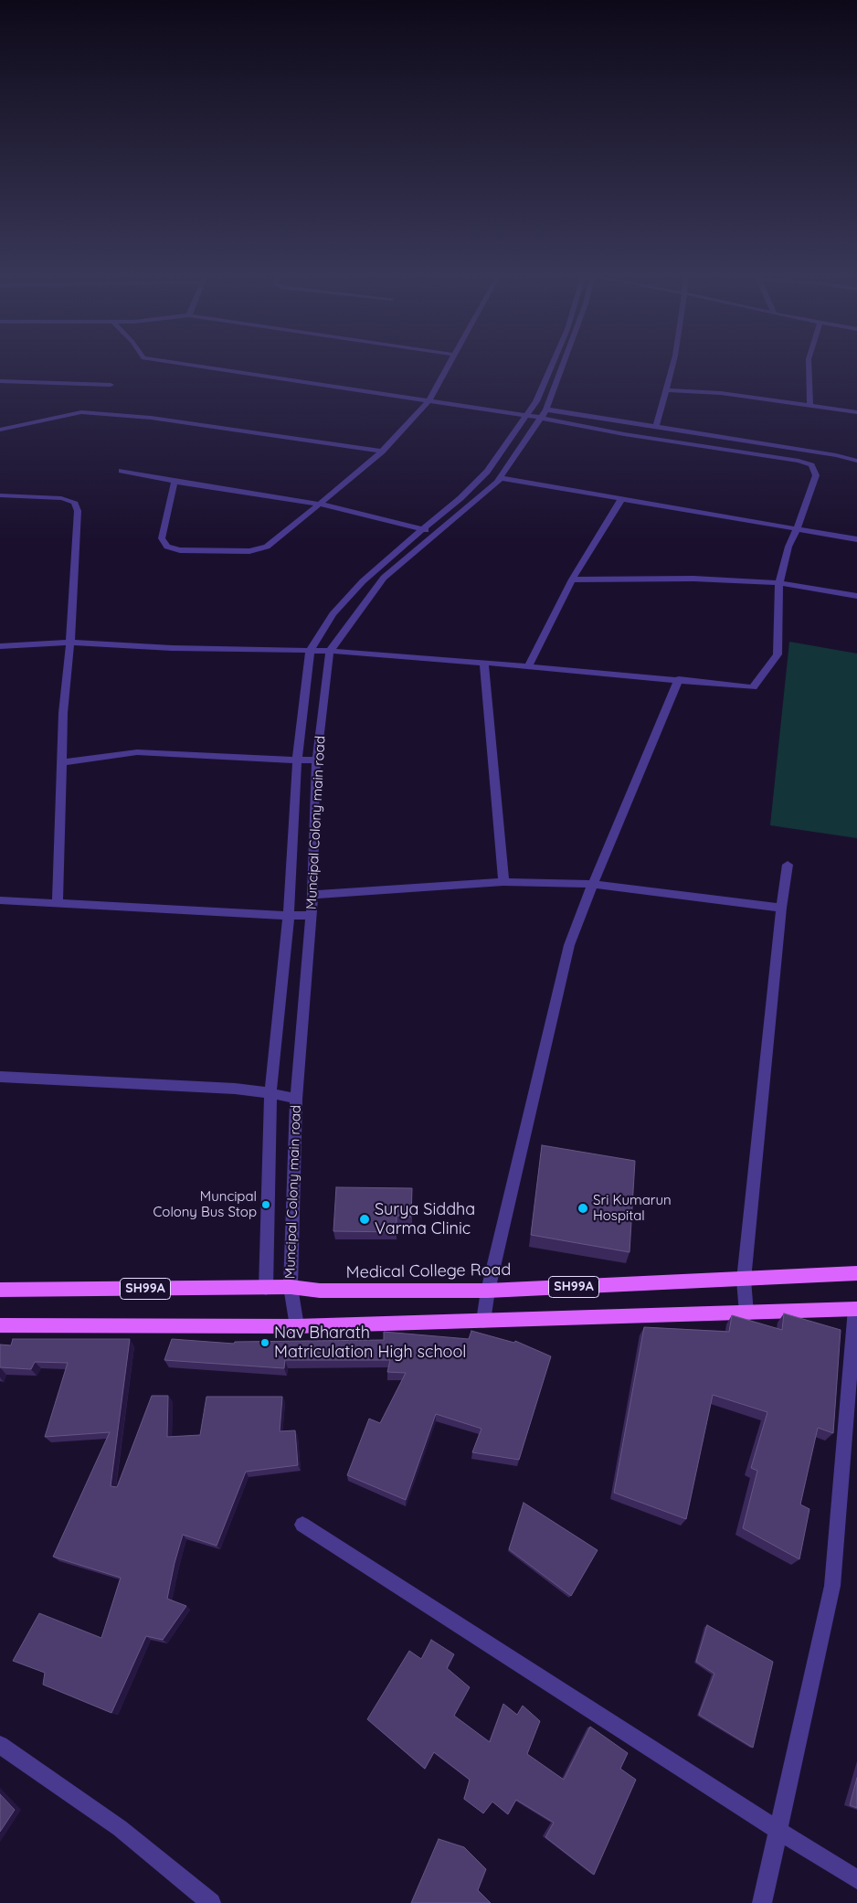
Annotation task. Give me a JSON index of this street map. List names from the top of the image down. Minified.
{"streets":{"main road":["Medical College Road","SH99A"],"street":["Muncipal Colony main road"]},"crossings":[["Muncipal Colony main road","Medical College Road"],["Muncipal Colony main road","SH99A"]],"places":["Muncipal Colony Bus Stop","Sri Kumarun Hospital","Surya Siddha Varma Clinic","Nav Bharath Matriculation High school"]}
